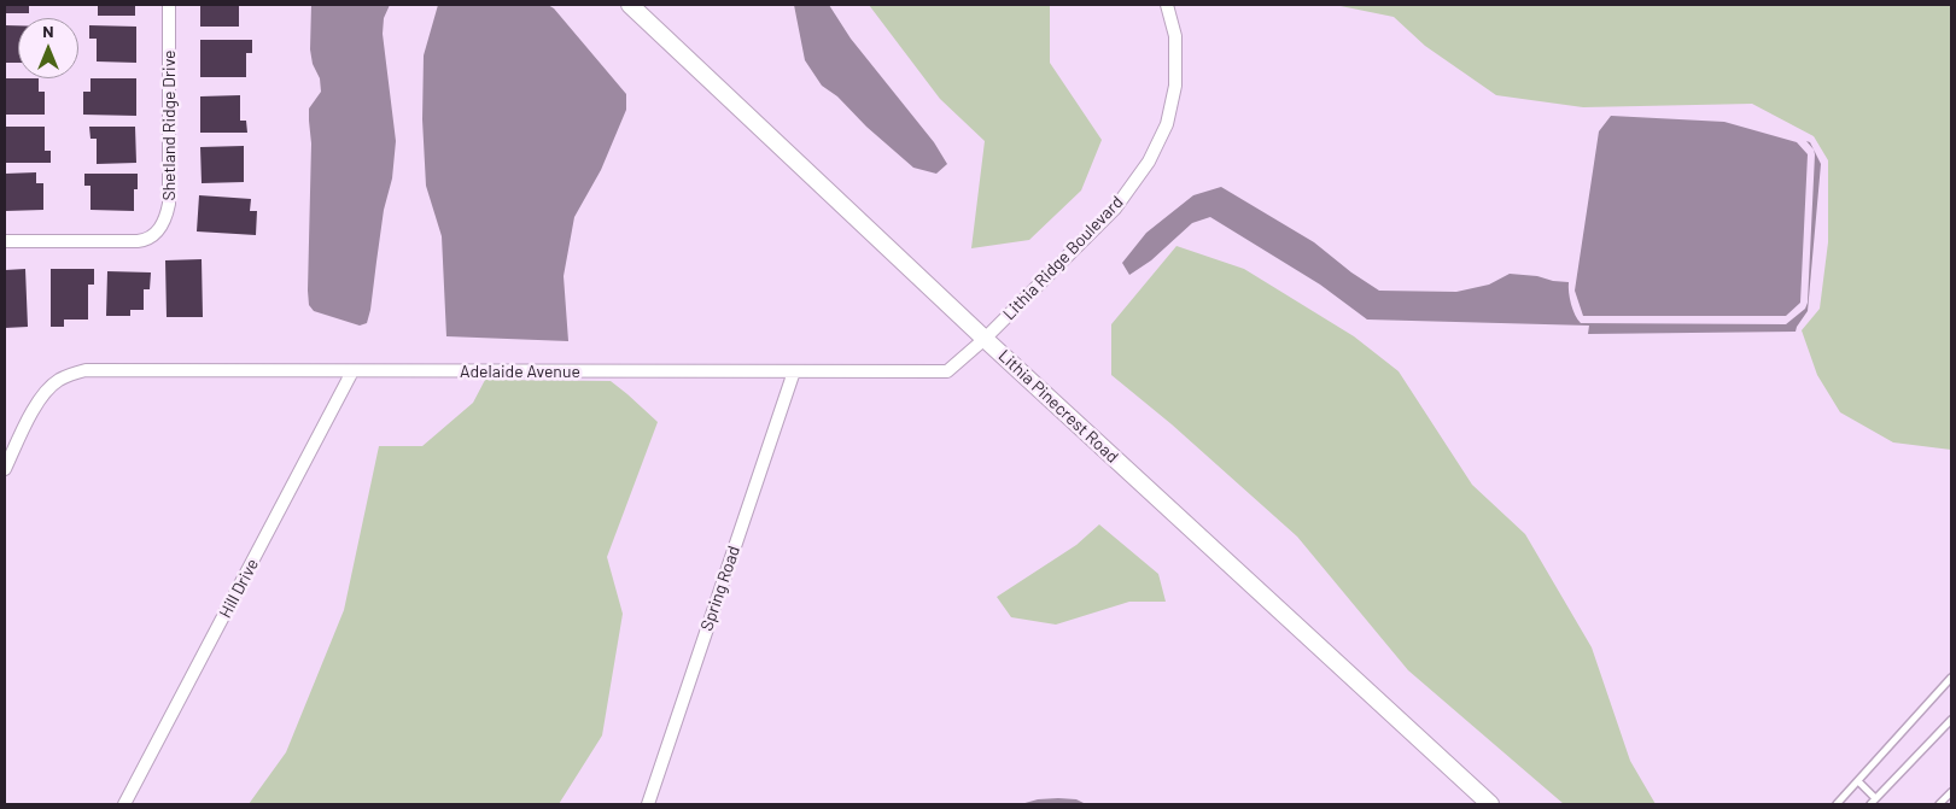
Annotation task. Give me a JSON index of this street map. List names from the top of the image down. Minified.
{"streets":{"main road":["Lithia Pinecrest Road"],"street":["Shetland Ridge Drive","Lithia Ridge Boulevard","Adelaide Avenue","Hill Drive","Spring Road"]},"crossings":[["Lithia Ridge Boulevard","Adelaide Avenue"],["Lithia Ridge Boulevard","Lithia Pinecrest Road"],["Adelaide Avenue","Lithia Pinecrest Road"],["Adelaide Avenue","Hill Drive"],["Adelaide Avenue","Spring Road"]],"north":"top"}
